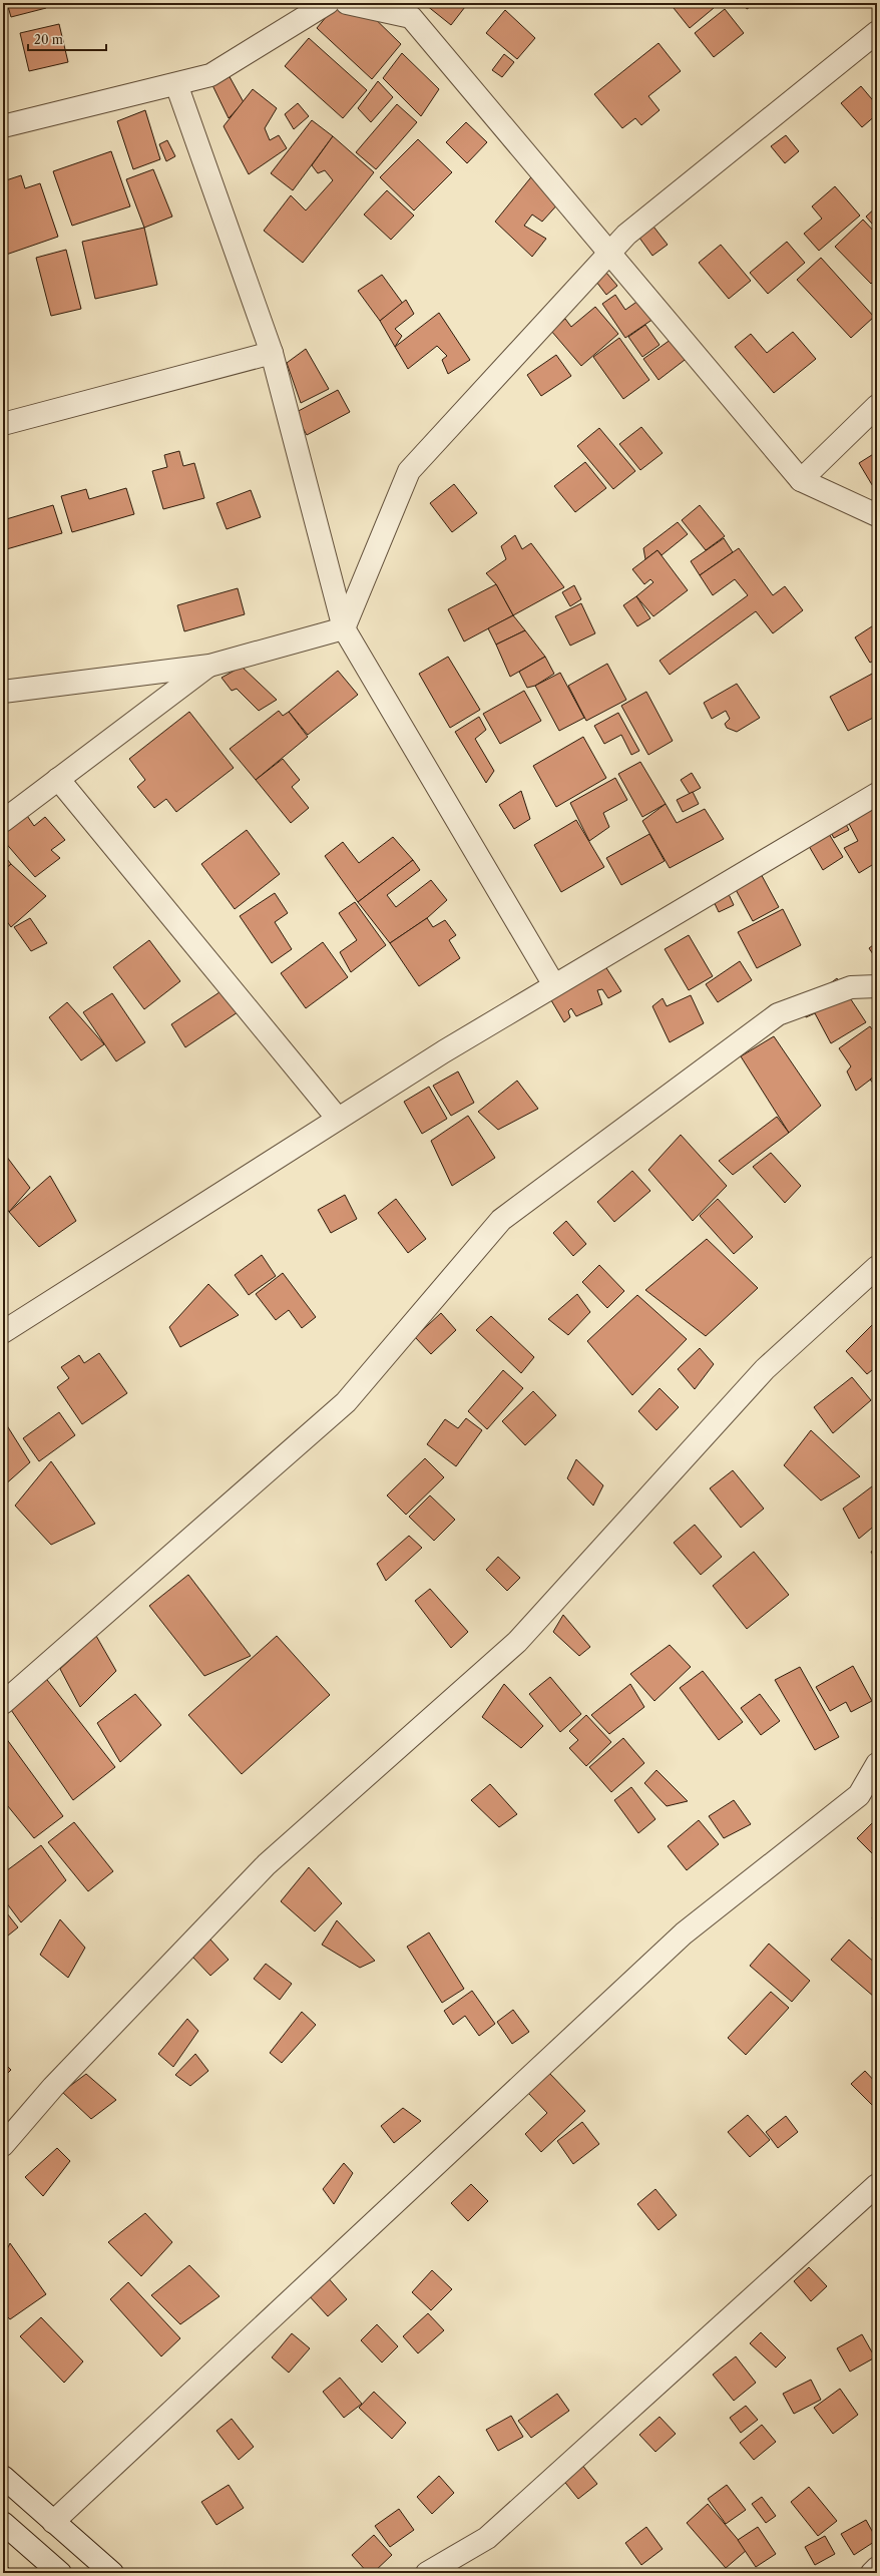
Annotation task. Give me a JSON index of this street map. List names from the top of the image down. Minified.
{"scale_bar":"20 m"}
